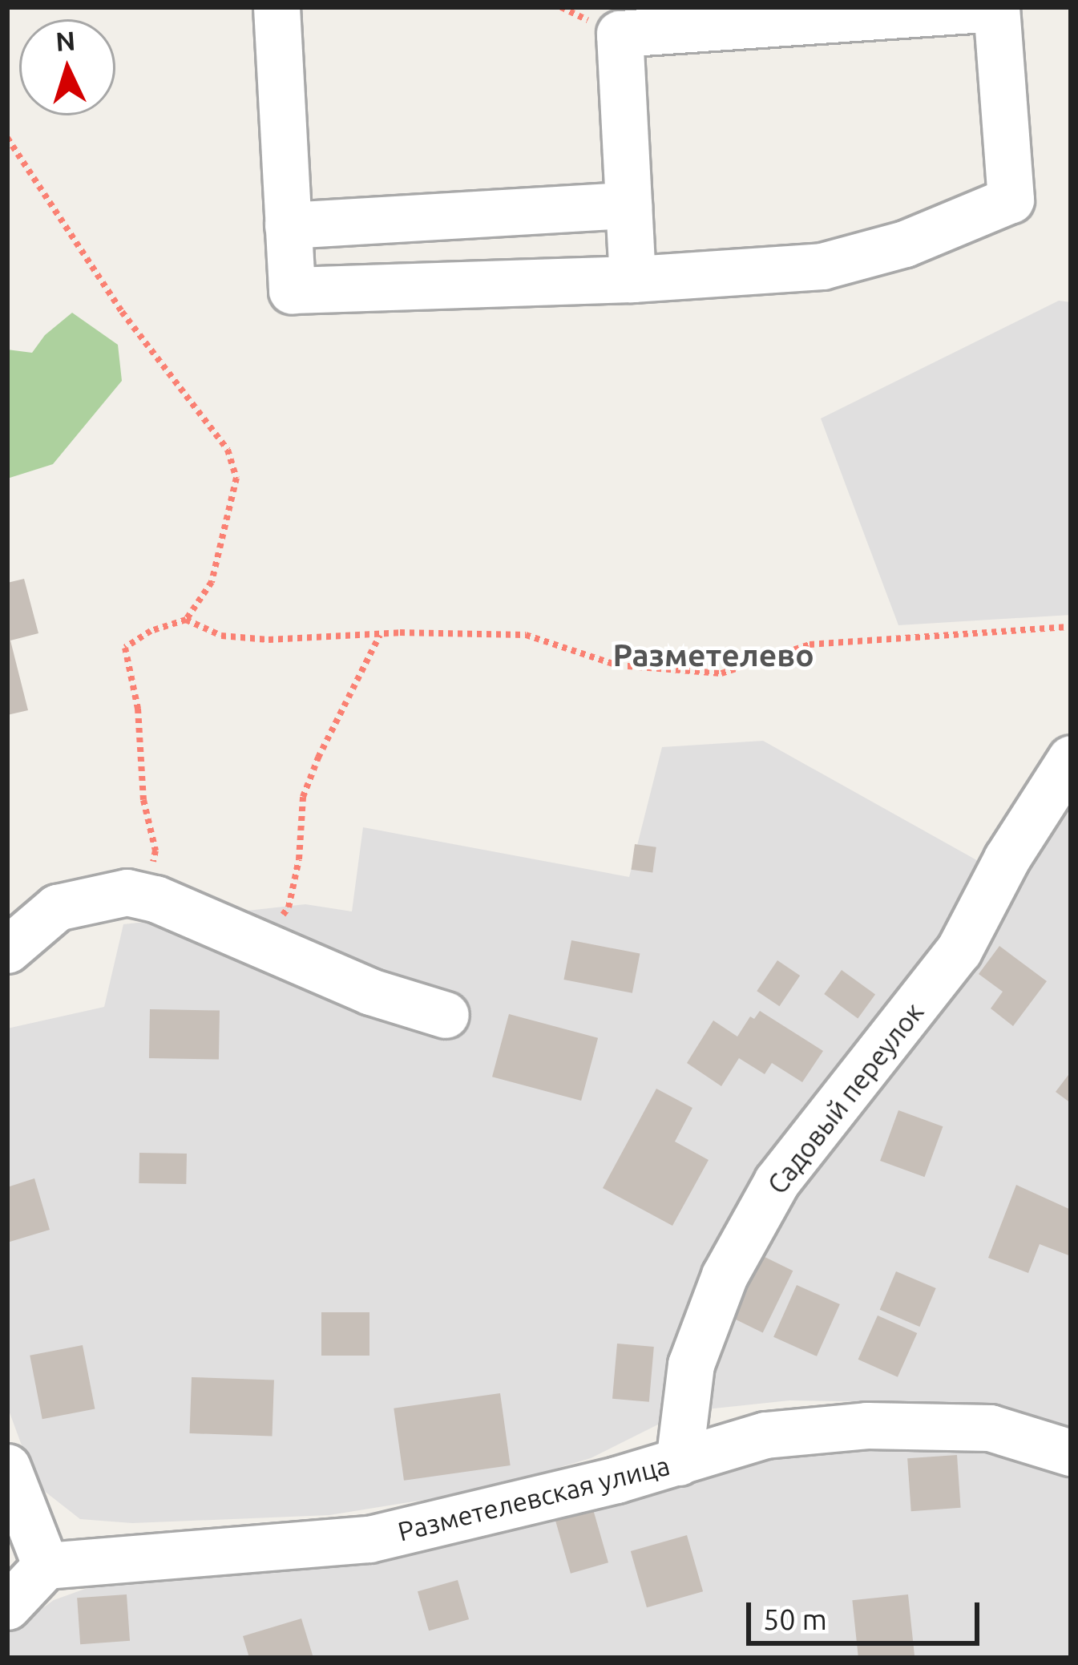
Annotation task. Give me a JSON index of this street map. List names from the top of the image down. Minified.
{"streets":{"street":["Садовый переулок","Разметелевская улица"]},"crossings":[["Садовый переулок","Разметелевская улица"]],"districts":["Разметелево"],"scale_bar":"50 m","north":"top"}
